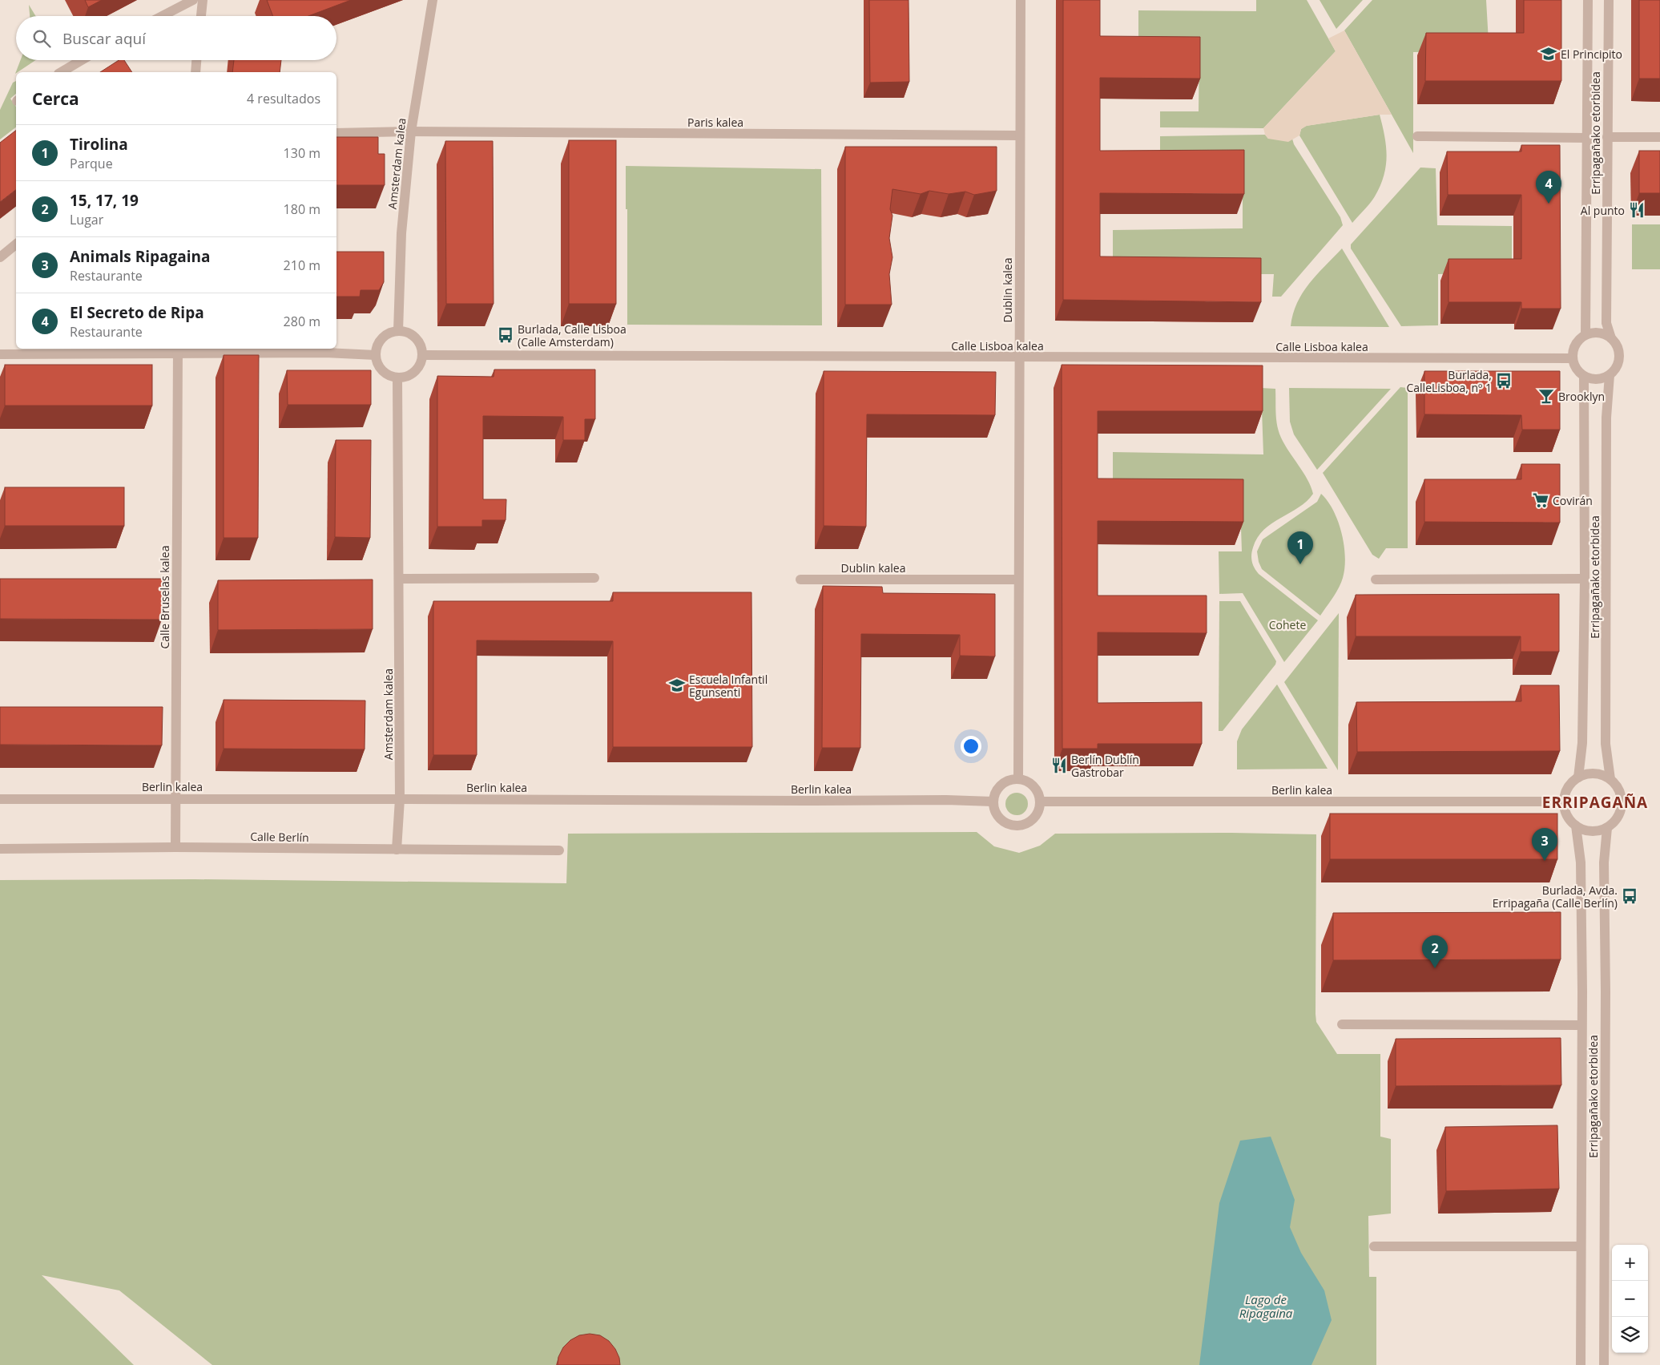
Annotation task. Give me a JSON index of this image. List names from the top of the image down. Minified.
{"streets":{"street":["Paris kalea","Erripagañako etorbidea","Amsterdam kalea","Dublin kalea","Calle Lisboa kalea","Calle Bruselas kalea","Berlin kalea","Calle Berlín"]},"crossings":[["Paris kalea","Amsterdam kalea"],["Paris kalea","Dublin kalea"],["Erripagañako etorbidea","Calle Lisboa kalea"],["Erripagañako etorbidea","Berlin kalea"],["Amsterdam kalea","Calle Lisboa kalea"],["Amsterdam kalea","Berlin kalea"],["Amsterdam kalea","Calle Berlín"],["Dublin kalea","Calle Lisboa kalea"],["Dublin kalea","Berlin kalea"],["Calle Bruselas kalea","Berlin kalea"],["Calle Bruselas kalea","Calle Berlín"]],"districts":["ERRIPAGAÑA"],"water":["Lago de Ripagaina"],"parks":["Cohete"],"places":{"school or university":["El Principito","Escuela Infantil Egunsenti"],"restaurant":["Al punto","Berlín Dublín Gastrobar"],"bus stop":["Burlada, Calle Lisboa (Calle Amsterdam)","Burlada, CalleLisboa, nº 1","Burlada, Avda. Erripagaña (Calle Berlín)"],"bar":["Brooklyn"],"supermarket":["Covirán"]},"page":{"search":"Buscar aquí","heading":["Cerca","4 resultados"],"list":[{"mark":"1","name":"Tirolina","note":"Parque","value":"130 m"},{"mark":"2","name":"15, 17, 19","note":"Lugar","value":"180 m"},{"mark":"3","name":"Animals Ripagaina","note":"Restaurante","value":"210 m"},{"mark":"4","name":"El Secreto de Ripa","note":"Restaurante","value":"280 m"}],"pins":["4","1","3","2"],"map_buttons":["+","−"]}}
